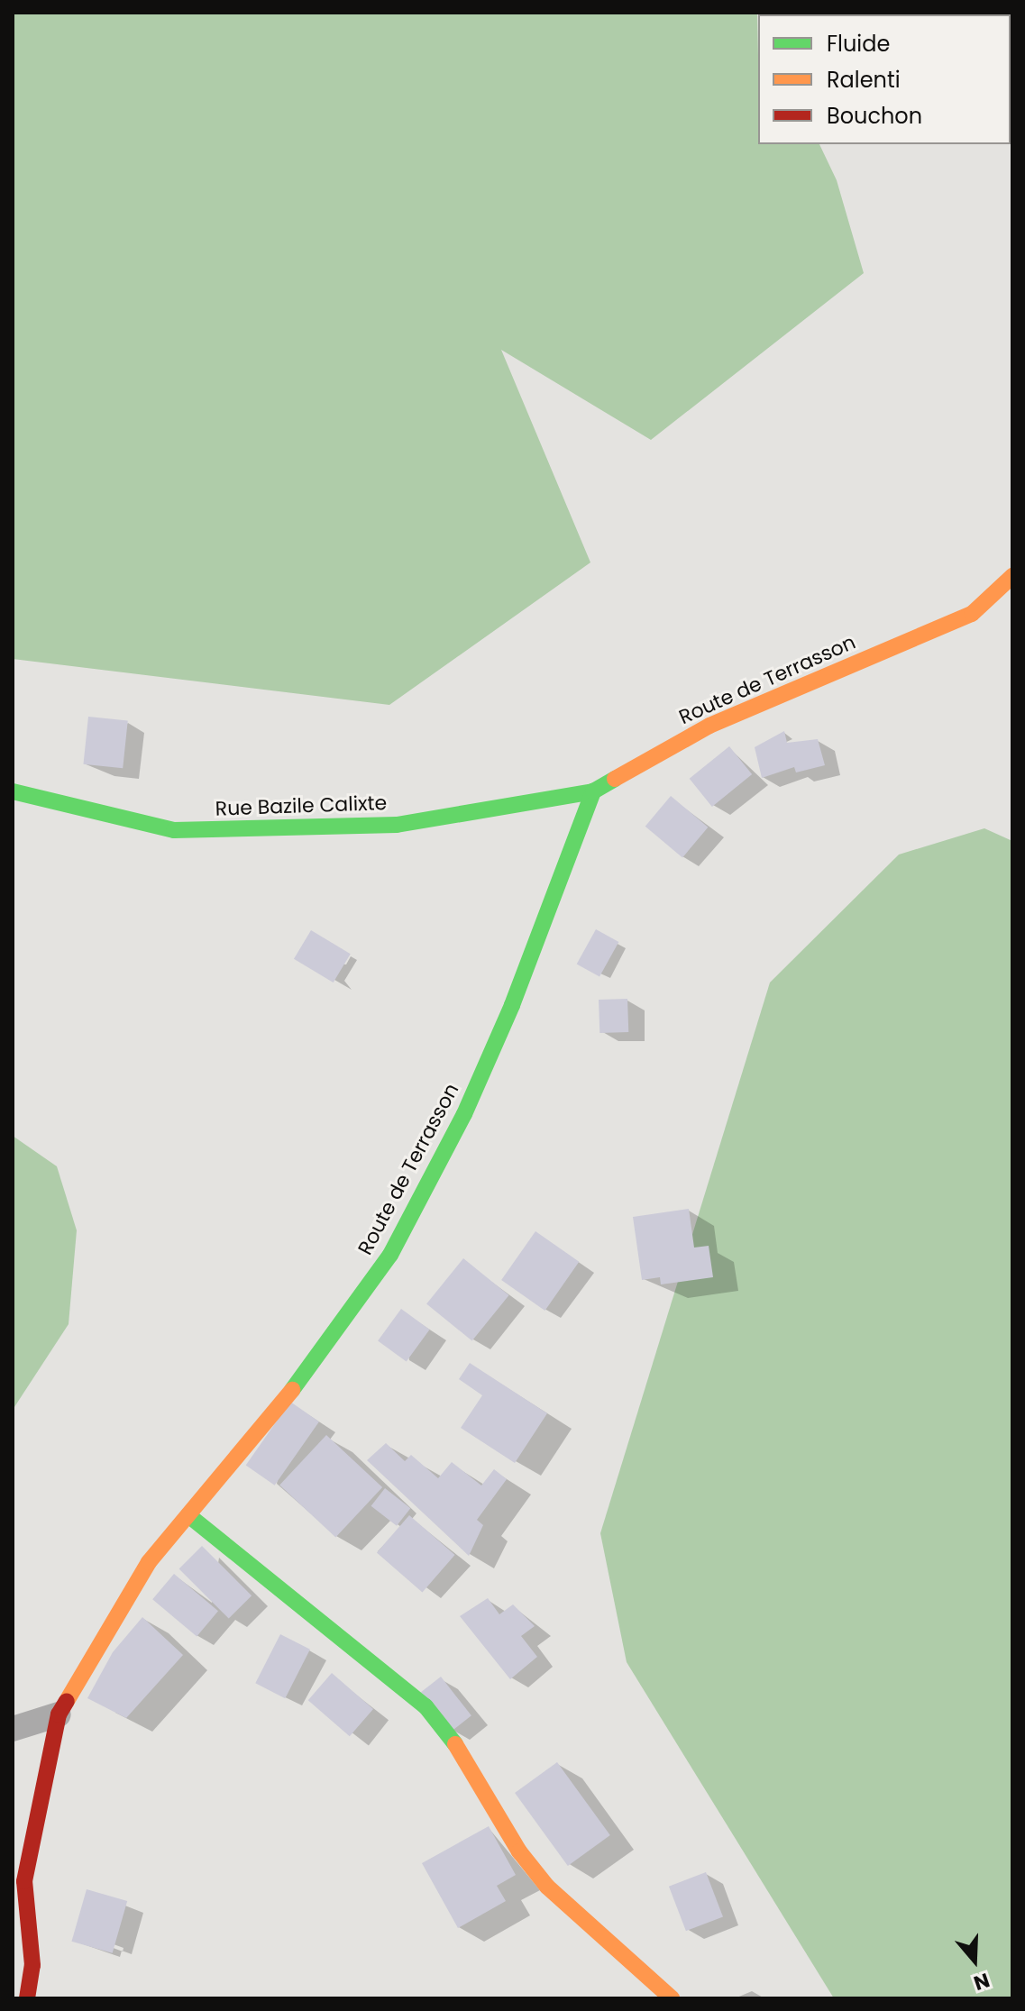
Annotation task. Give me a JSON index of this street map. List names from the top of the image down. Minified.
{"streets":{"street":["Route de Terrasson","Rue Bazile Calixte"]},"crossings":[["Route de Terrasson","Rue Bazile Calixte"]],"legend":["Fluide","Ralenti","Bouchon"],"north":"bottom"}
